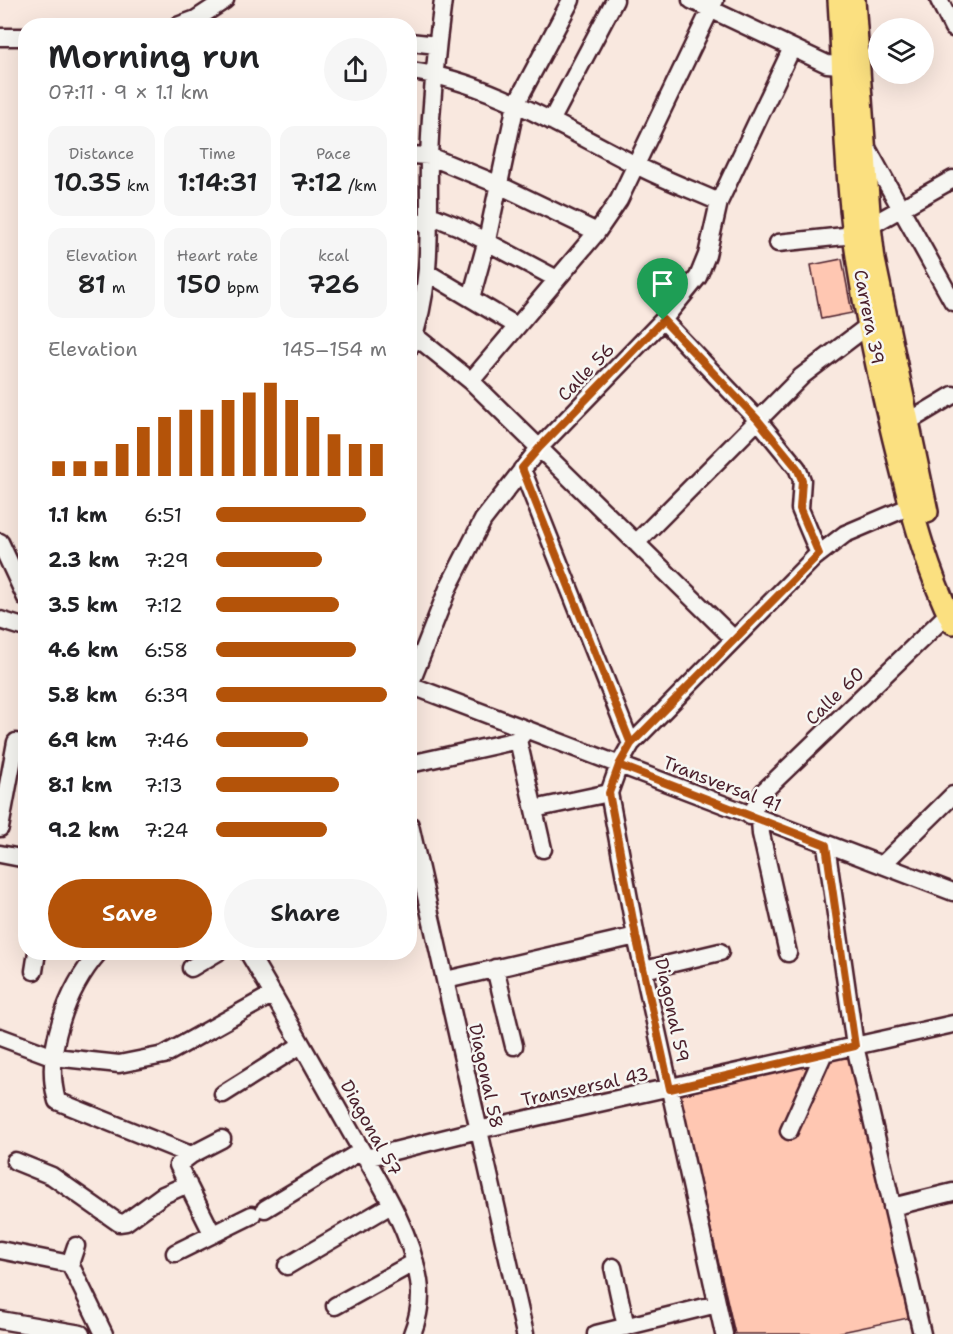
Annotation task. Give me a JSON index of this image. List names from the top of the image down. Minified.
{"streets":{"main road":["Carrera 39"],"street":["Calle 56","Calle 60","Transversal 41","Diagonal 59","Diagonal 58","Transversal 43","Diagonal 57"]},"crossings":[["Carrera 39","Calle 60"],["Calle 60","Transversal 41"],["Diagonal 59","Transversal 43"],["Diagonal 58","Transversal 43"],["Transversal 43","Diagonal 57"]],"page":{"heading":["Morning run","07:11 · 9 × 1.1 km"],"stats":[["Distance","10.35 km"],["Time","1:14:31"],["Pace","7:12 /km"],["Elevation","81 m"],["Heart rate","150 bpm"],["kcal","726"]],"chart":["Elevation","145–154 m"],"list":[{"name":"1.1 km","note":"6:51"},{"name":"2.3 km","note":"7:29"},{"name":"3.5 km","note":"7:12"},{"name":"4.6 km","note":"6:58"},{"name":"5.8 km","note":"6:39"},{"name":"6.9 km","note":"7:46"},{"name":"8.1 km","note":"7:13"},{"name":"9.2 km","note":"7:24"}],"buttons":["Save","Share"]}}
